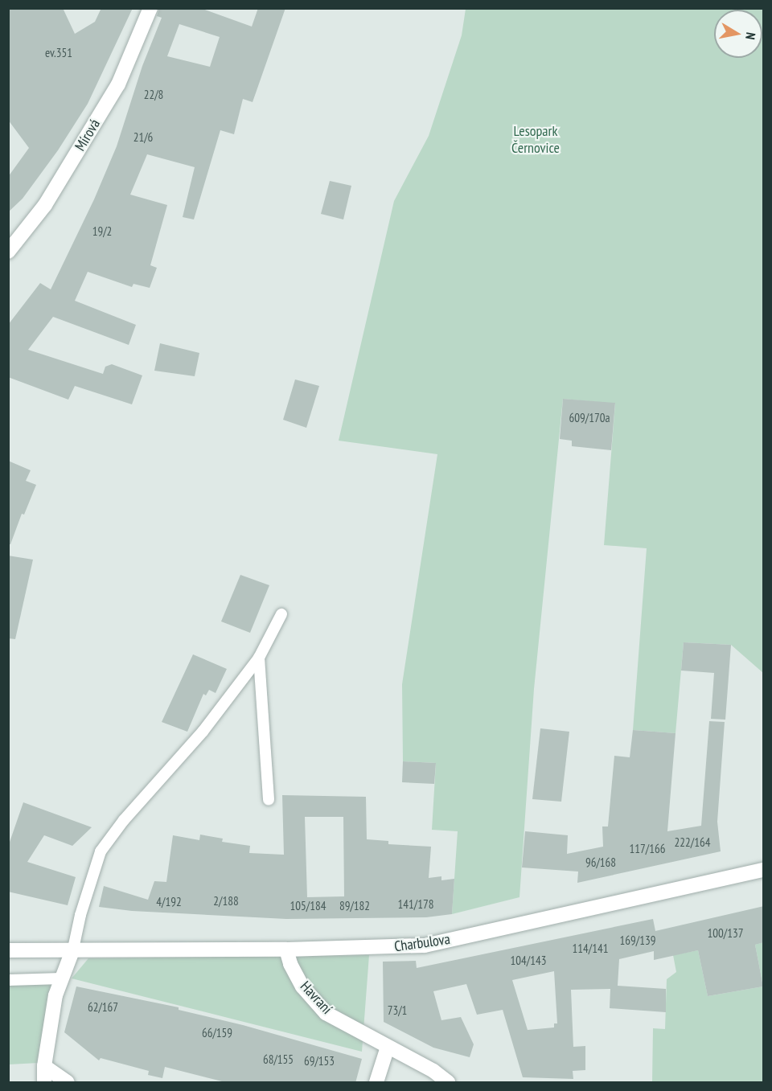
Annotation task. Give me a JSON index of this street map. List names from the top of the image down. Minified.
{"streets":{"street":["Mírová","Charbulova","Havraní"]},"crossings":[["Charbulova","Havraní"]],"parks":["Lesopark Černovice"],"house_numbers":["ev.351","22/8","21/6","19/2","609/170a","222/164","117/166","96/168","2/188","4/192","141/178","105/184","89/182","100/137","169/139","114/141","104/143","62/167","73/1","66/159","68/155","69/153"],"north":"right"}
